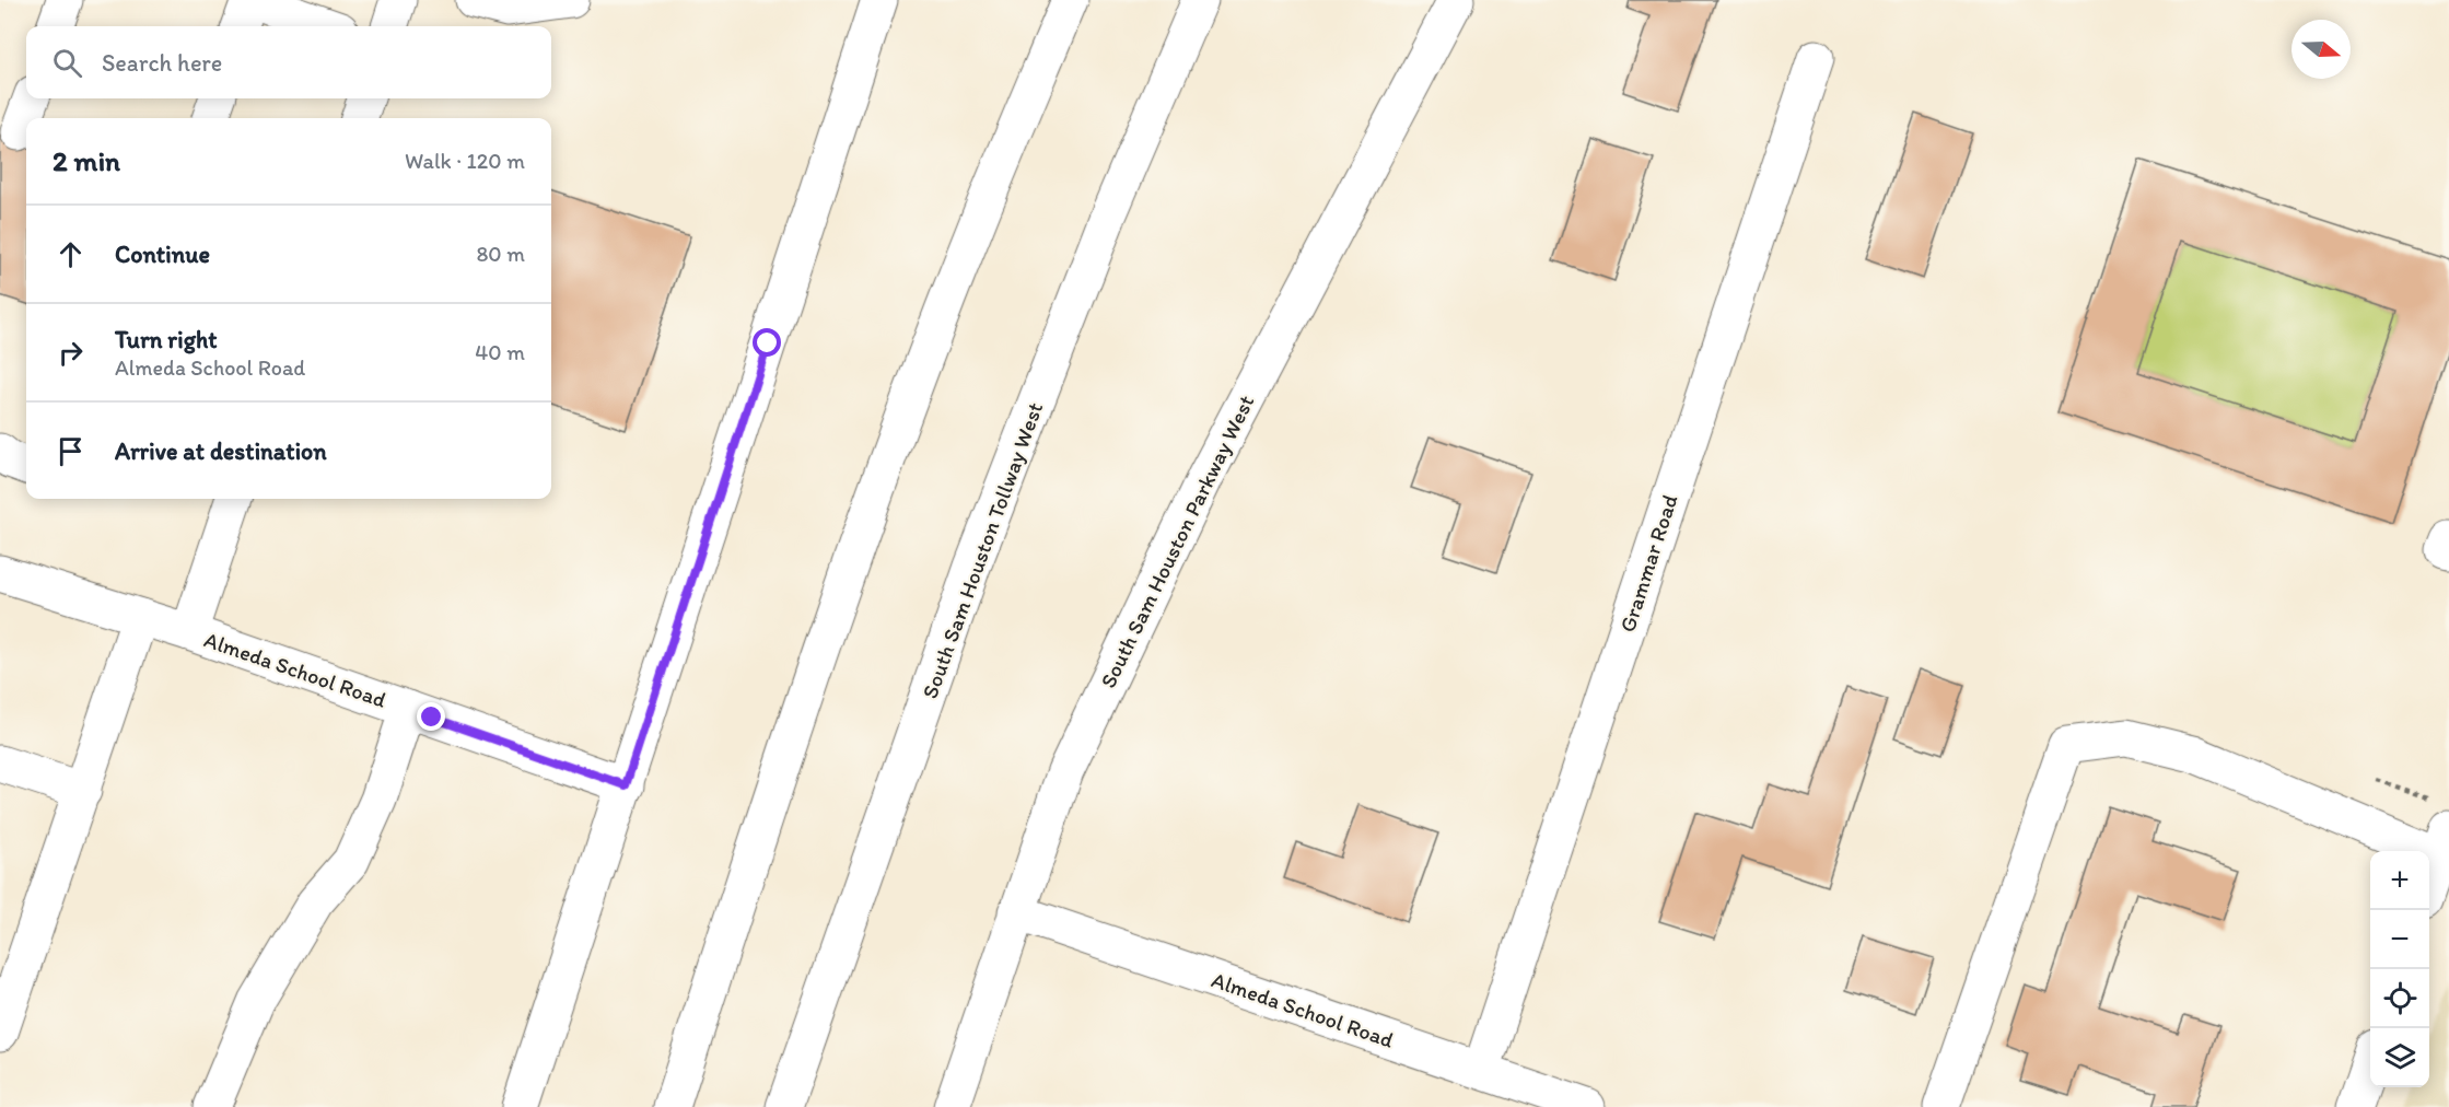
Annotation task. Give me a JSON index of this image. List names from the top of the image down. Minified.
{"streets":{"main road":["South Sam Houston Parkway West","South Sam Houston Tollway West","Grammar Road","Almeda School Road"]},"crossings":[["South Sam Houston Parkway West","Almeda School Road"],["Grammar Road","Almeda School Road"]],"north":"right","page":{"search":"Search here","heading":["2 min","Walk · 120 m"],"list":[["Continue","80 m"],["Turn right","Almeda School Road","40 m"],"Arrive at destination"],"map_buttons":["+","−"]}}
